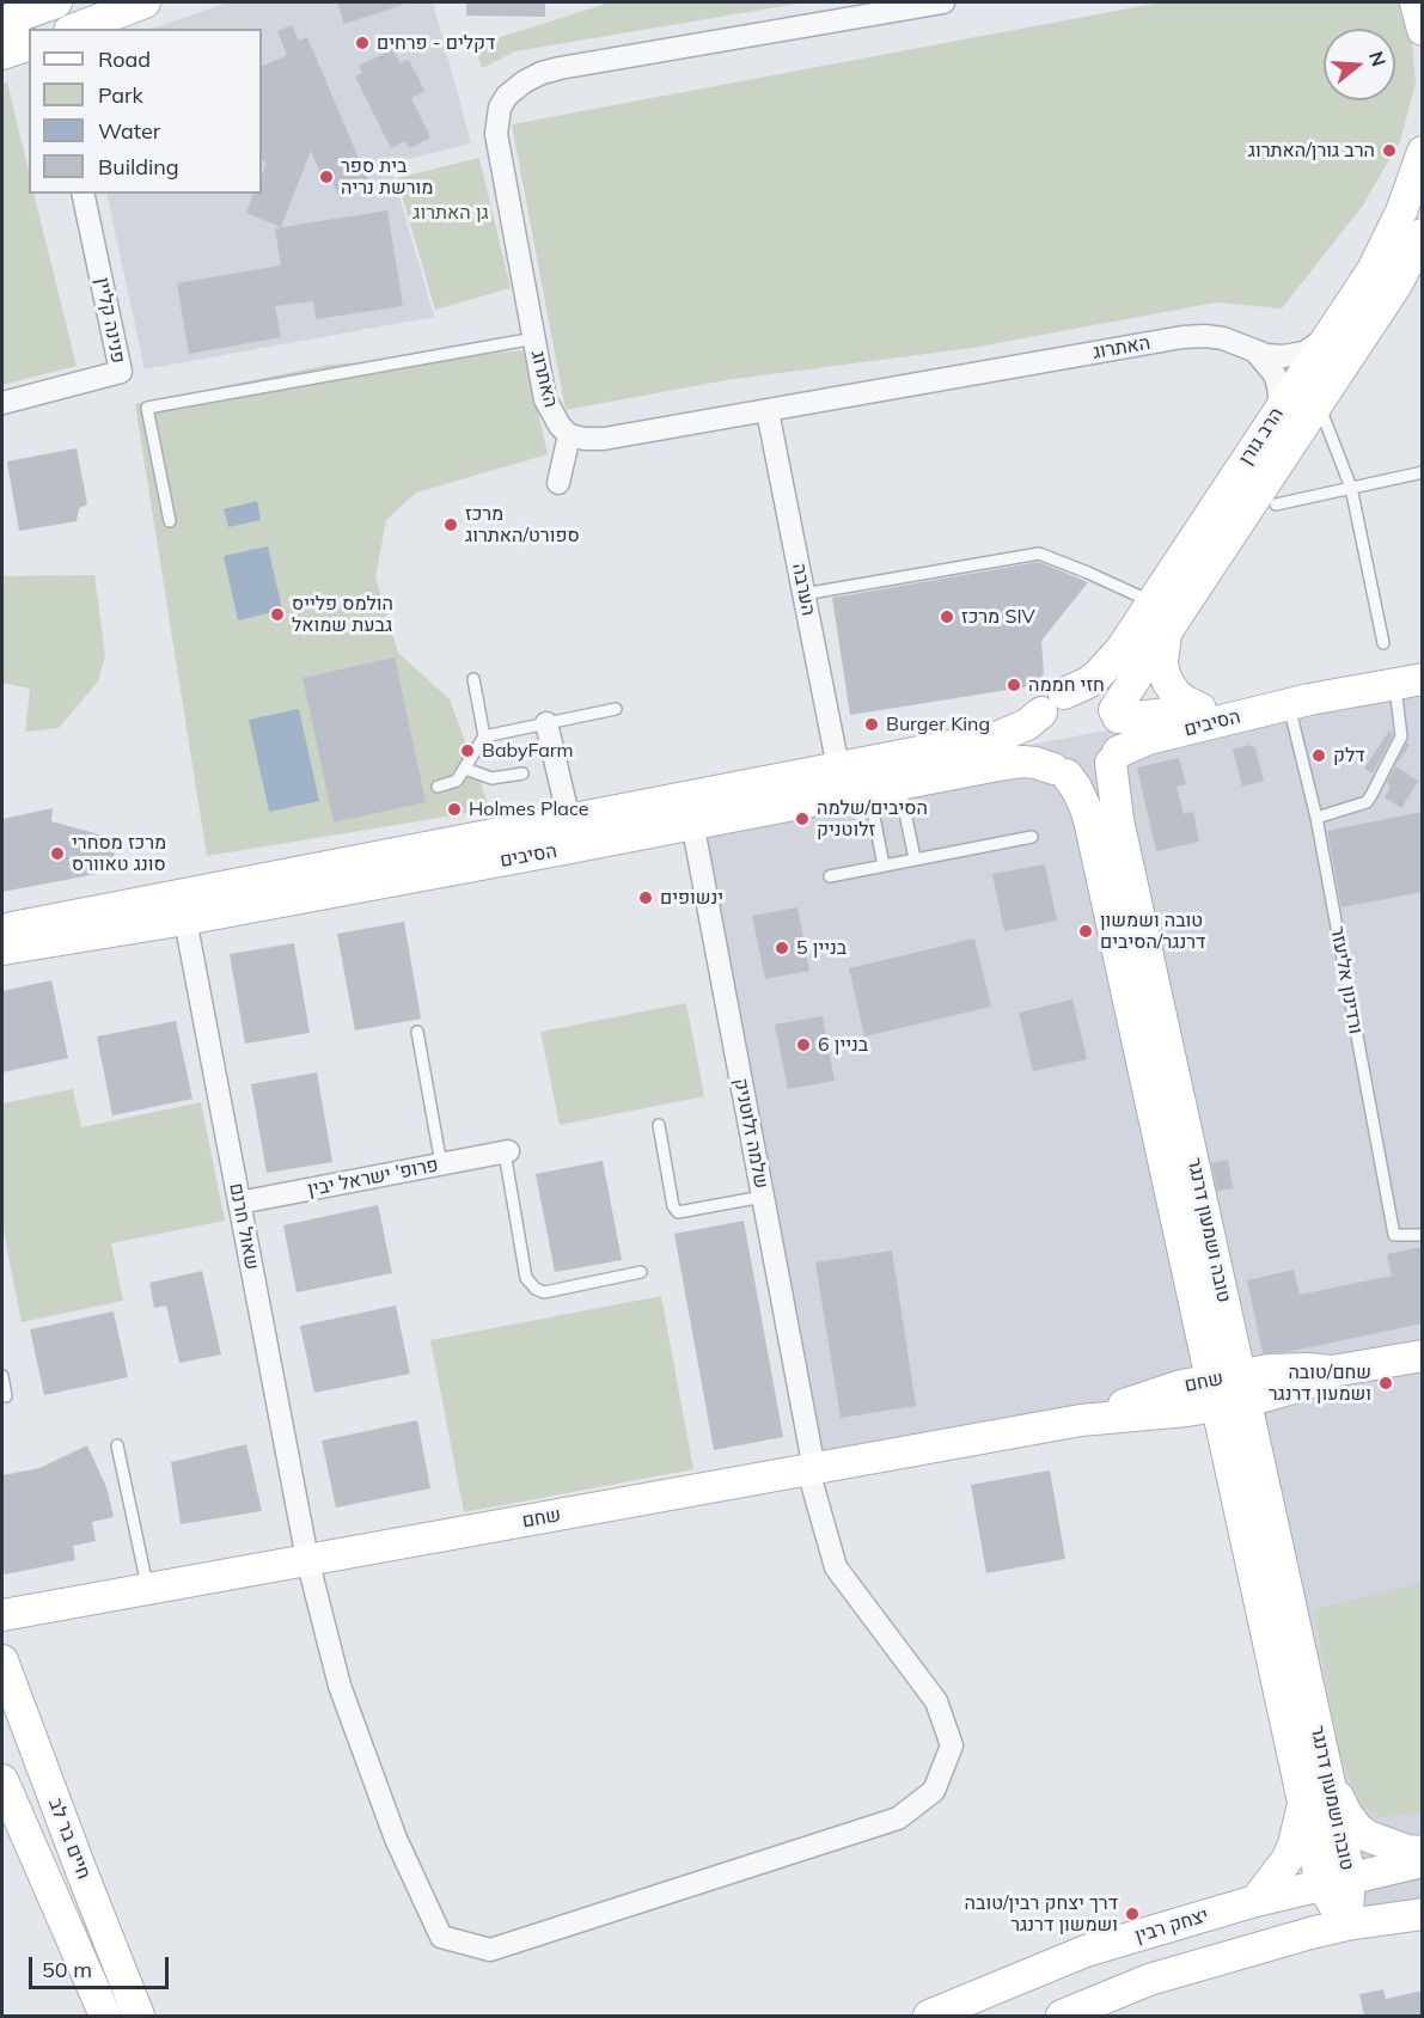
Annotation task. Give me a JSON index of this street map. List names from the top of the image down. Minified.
{"streets":{"street":["פנינה קליין","האתרוג","הרב גורן","הערבה","הסיבים","שלמה זלוטניק","פרופ' ישראל יבין","שאול חרנם","טובה ושמעון דרנגר","שחם","חיים בר לב","יצחק רבין"],"lane":["ורדינון אליעזר"]},"crossings":[["האתרוג","הרב גורן"],["האתרוג","הערבה"],["הרב גורן","הסיבים"],["הרב גורן","טובה ושמעון דרנגר"],["הערבה","הסיבים"],["הסיבים","ורדינון אליעזר"],["הסיבים","שלמה זלוטניק"],["הסיבים","שאול חרנם"],["הסיבים","טובה ושמעון דרנגר"],["שלמה זלוטניק","שאול חרנם"],["שלמה זלוטניק","שחם"],["פרופ' ישראל יבין","שאול חרנם"],["שאול חרנם","שחם"],["טובה ושמעון דרנגר","שחם"],["טובה ושמעון דרנגר","יצחק רבין"]],"parks":["גן האתרוג"],"places":["דקלים - פרחים","הרב גורן/האתרוג","בית ספר מורשת נריה","מרכז ספורט/האתרוג","הולמס פלייס גבעת שמואל","מרכז SIV","חזי חממה","Burger King","BabyFarm","דלק","Holmes Place","הסיבים/שלמה זלוטניק","מרכז מסחרי סונג טאוורס","ינשופים","טובה ושמשון דרנגר/הסיבים","בניין 5","בניין 6","שחם/טובה ושמעון דרנגר","דרך יצחק רבין/טובה ושמשון דרנגר"],"legend":["Road","Park","Water","Building"],"scale_bar":"50 m","north":"right"}
